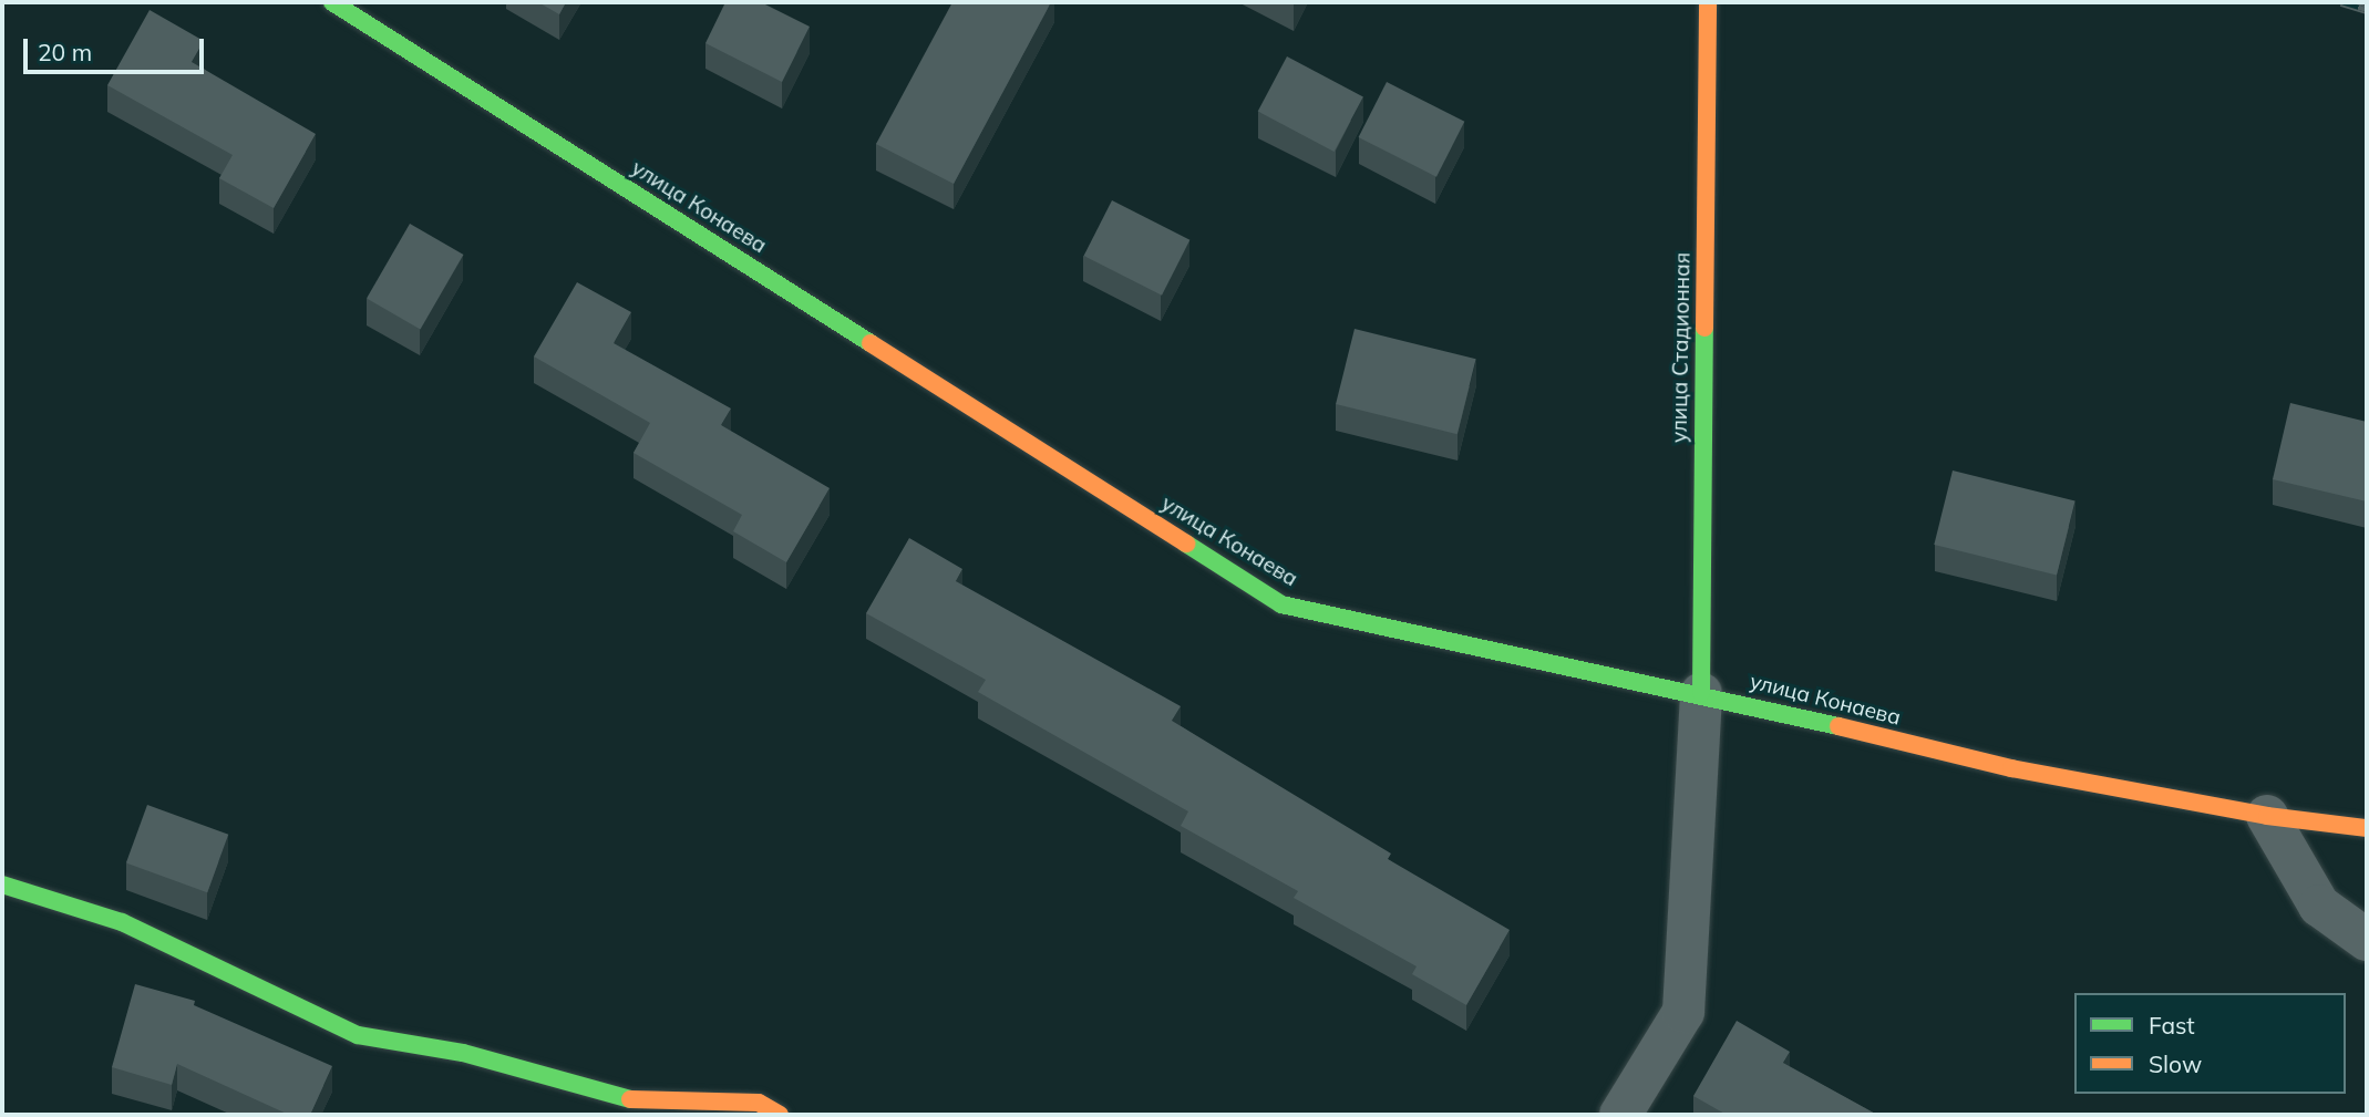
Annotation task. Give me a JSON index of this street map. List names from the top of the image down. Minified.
{"streets":{"street":["улица Конаева","улица Стадионная"]},"crossings":[["улица Конаева","улица Стадионная"]],"legend":["Fast","Slow"],"scale_bar":"20 m"}
